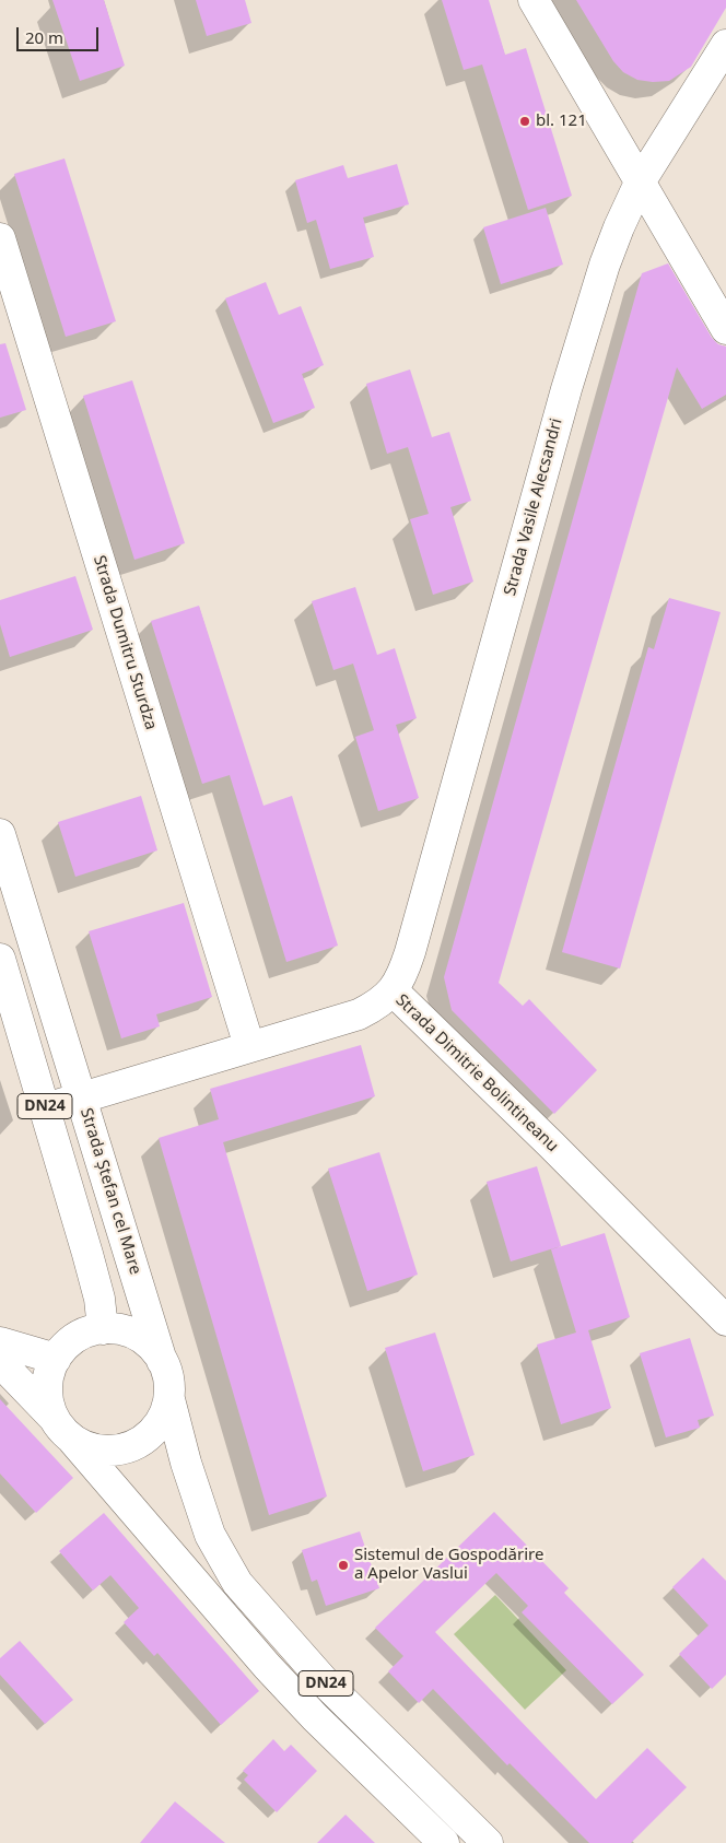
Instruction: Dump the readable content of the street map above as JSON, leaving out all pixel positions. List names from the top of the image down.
{
  "streets": {
    "street": [
      "Strada Vasile Alecsandri",
      "Strada Dumitru Sturdza",
      "Strada Dimitrie Bolintineanu",
      "DN24",
      "Strada Ștefan cel Mare"
    ]
  },
  "crossings": [
    ["Strada Vasile Alecsandri", "Strada Dimitrie Bolintineanu"],
    ["Strada Dumitru Sturdza", "Strada Dimitrie Bolintineanu"],
    ["Strada Dimitrie Bolintineanu", "DN24"],
    ["Strada Dimitrie Bolintineanu", "Strada Ștefan cel Mare"],
    ["DN24", "Strada Ștefan cel Mare"]
  ],
  "places": ["bl. 121", "Sistemul de Gospodărire a Apelor Vaslui"],
  "scale_bar": "20 m"
}
